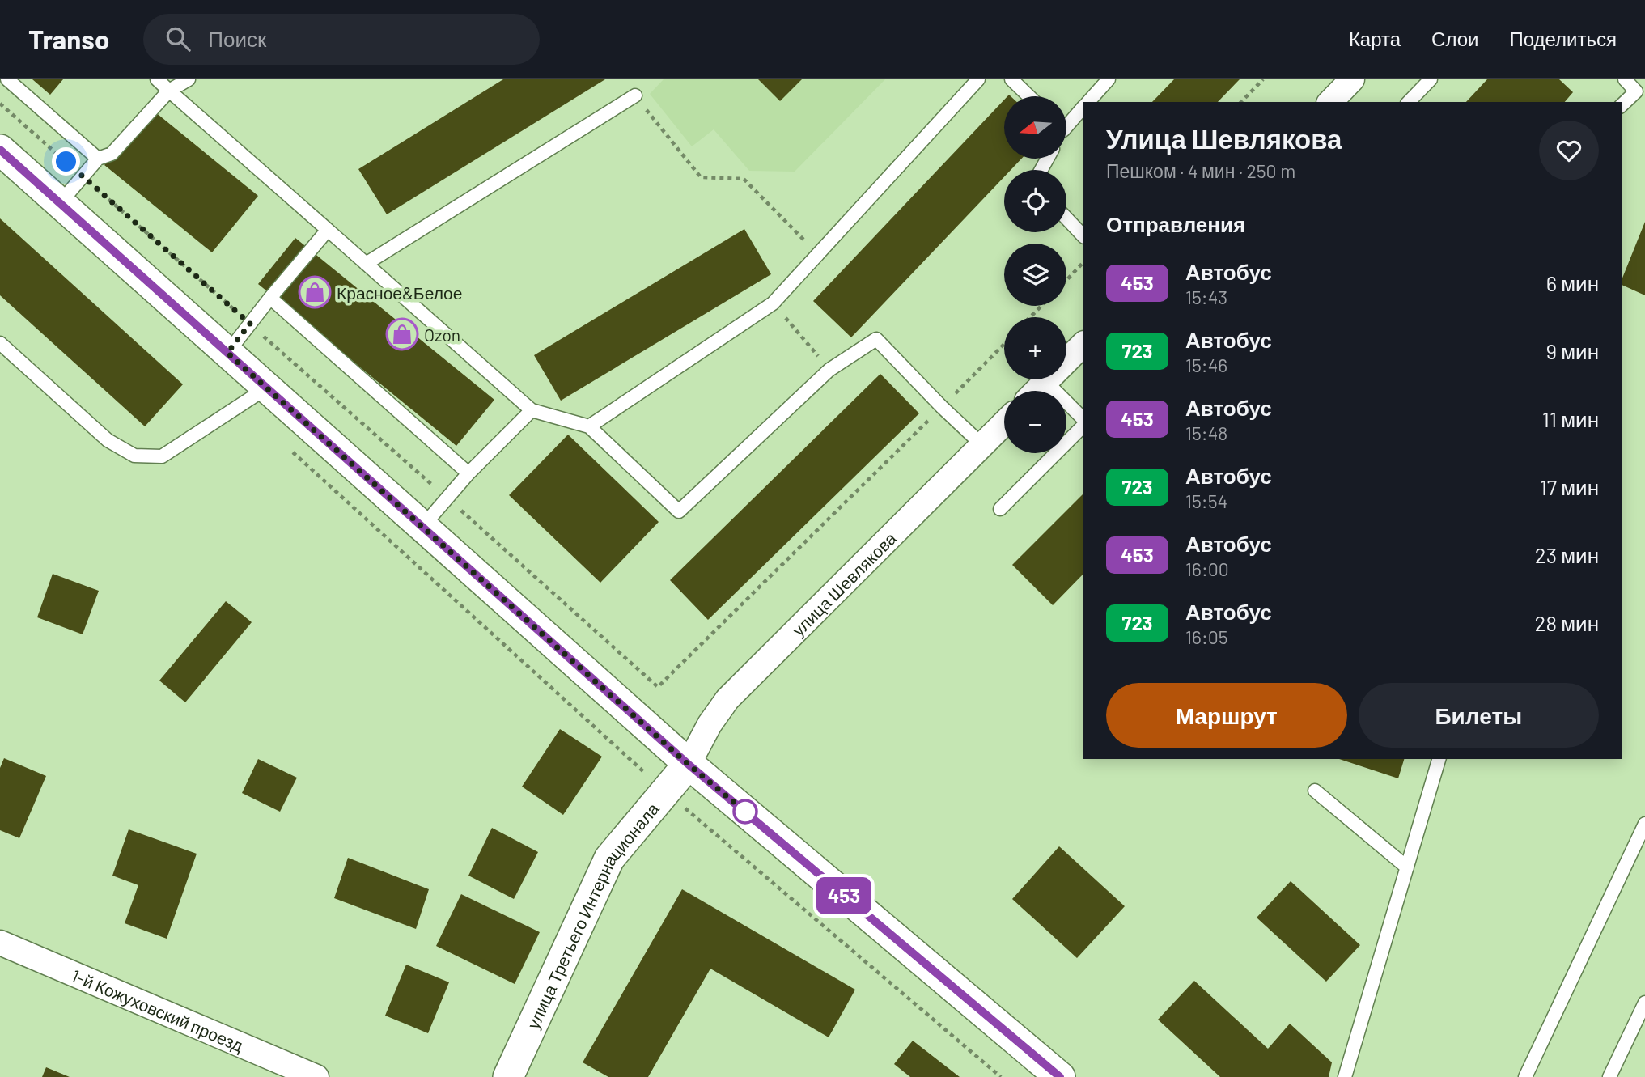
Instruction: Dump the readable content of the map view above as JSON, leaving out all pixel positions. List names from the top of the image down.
{
  "streets": {
    "street": ["улица Шевлякова", "улица Третьего Интернационала", "1-й Кожуховский проезд"]
  },
  "crossings": [
    ["улица Шевлякова", "улица Третьего Интернационала"]
  ],
  "places": {
    "shop": ["Красное&Белое", "Ozon"]
  },
  "lines": ["bus line 453"],
  "north": "left",
  "page": {
    "header": "Transo",
    "search": "Поиск",
    "nav": ["Карта", "Слои", "Поделиться"],
    "on_map": "453",
    "map_buttons": ["+", "−"],
    "heading": [
      ["Улица Шевлякова", "Пешком · 4 мин · 250 m"],
      "Отправления"
    ],
    "list": [
      {
        "mark": "453",
        "name": "Автобус",
        "note": "15:43",
        "value": "6 мин"
      },
      {
        "mark": "723",
        "name": "Автобус",
        "note": "15:46",
        "value": "9 мин"
      },
      {
        "mark": "453",
        "name": "Автобус",
        "note": "15:48",
        "value": "11 мин"
      },
      {
        "mark": "723",
        "name": "Автобус",
        "note": "15:54",
        "value": "17 мин"
      },
      {
        "mark": "453",
        "name": "Автобус",
        "note": "16:00",
        "value": "23 мин"
      },
      {
        "mark": "723",
        "name": "Автобус",
        "note": "16:05",
        "value": "28 мин"
      }
    ],
    "buttons": ["Маршрут", "Билеты"]
  }
}
